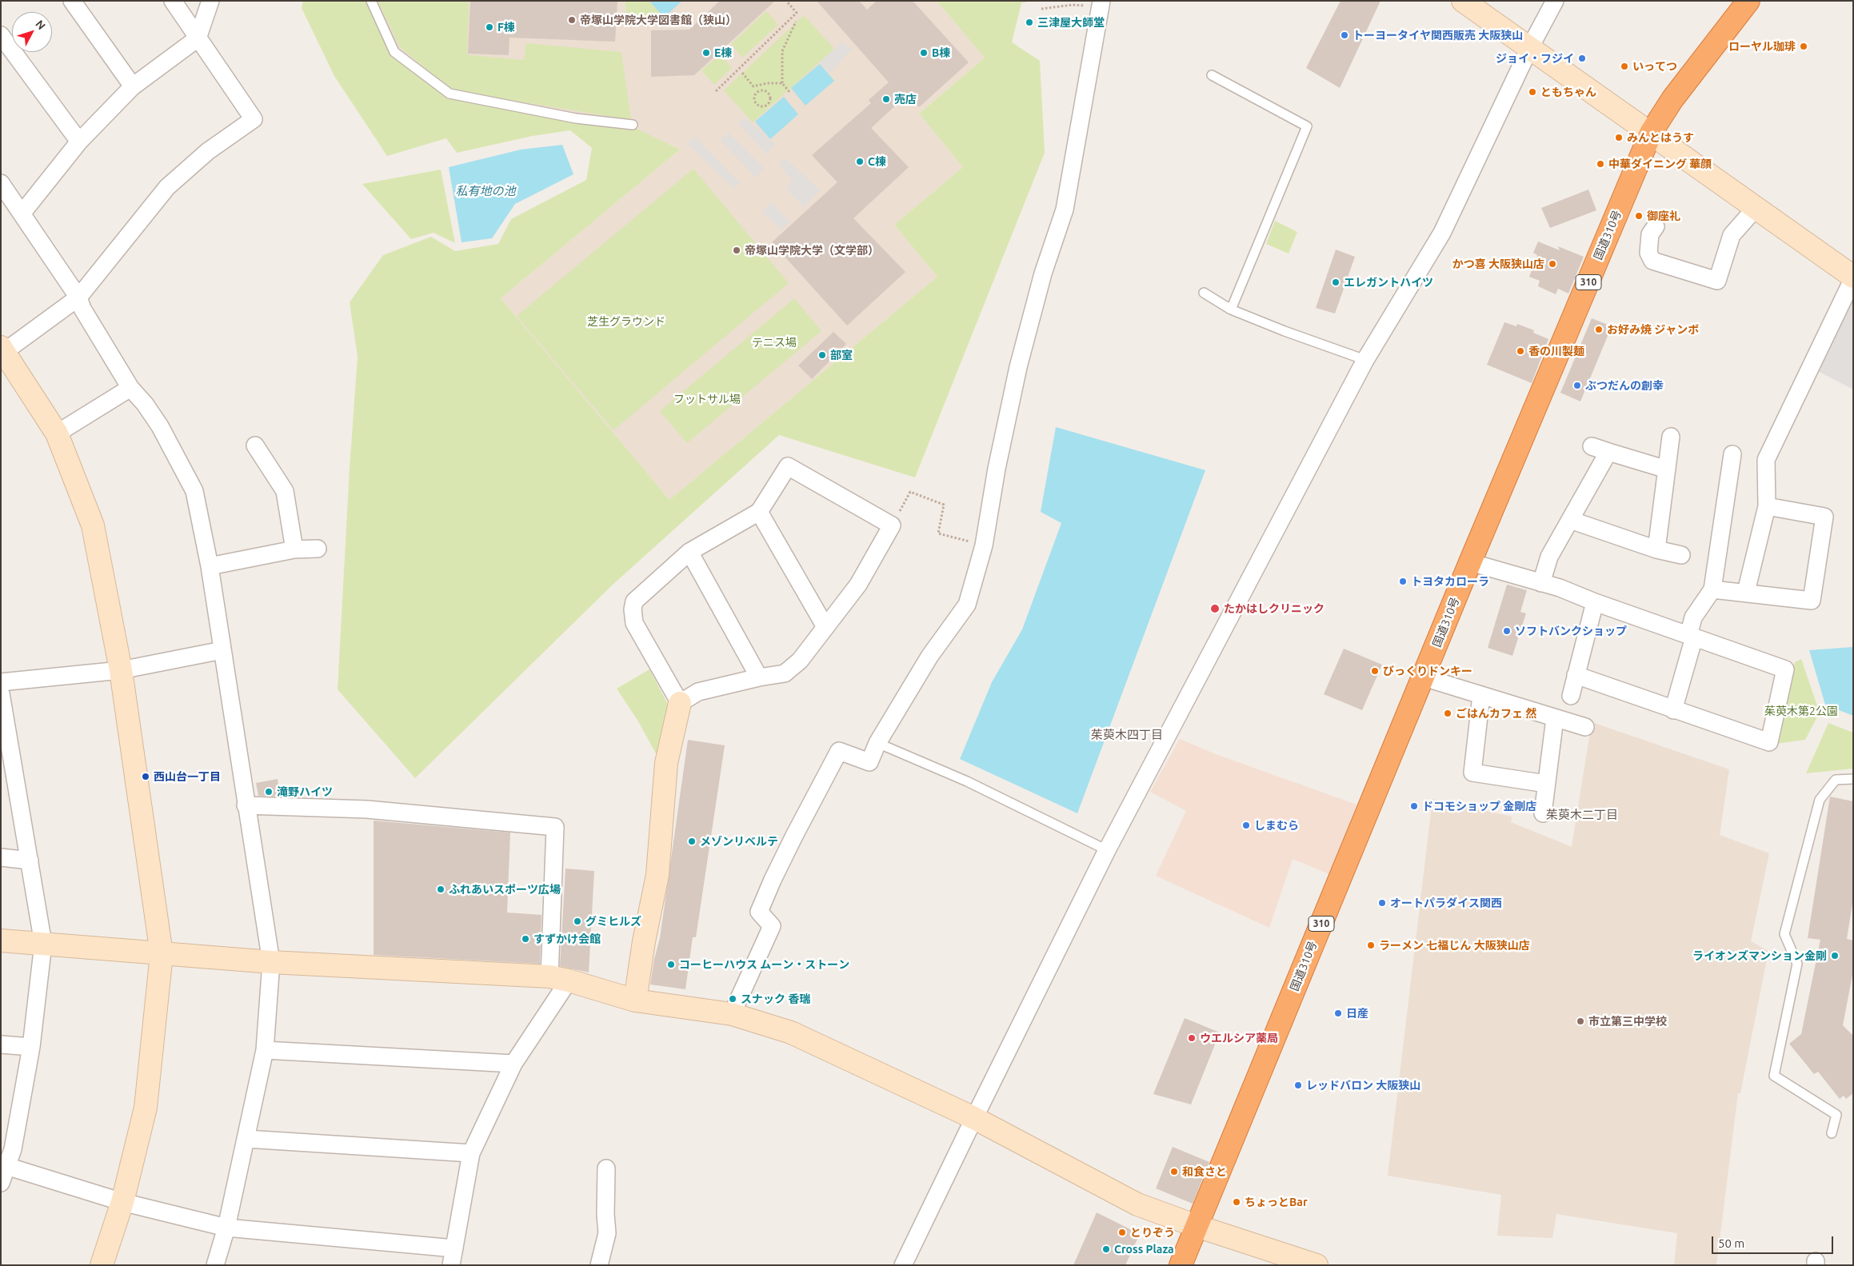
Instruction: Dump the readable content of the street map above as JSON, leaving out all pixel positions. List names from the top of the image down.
{
  "streets": {
    "highway": ["国道310号", "310"]
  },
  "districts": ["茱萸木四丁目", "茱萸木二丁目"],
  "water": ["私有地の池"],
  "parks": [
    "芝生グラウンド",
    "テニス場",
    "フットサル場",
    "茱萸木第2公園"
  ],
  "places": [
    "帝塚山学院大学図書館（狭山）",
    "三津屋大師堂",
    "F棟",
    "トーヨータイヤ関西販売 大阪狭山",
    "ローヤル珈琲",
    "E棟",
    "B棟",
    "ジョイ・フジイ",
    "いってつ",
    "ともちゃん",
    "売店",
    "みんとはうす",
    "C棟",
    "中華ダイニング 華顔",
    "御座礼",
    "帝塚山学院大学（文学部）",
    "かつ喜 大阪狭山店",
    "エレガントハイツ",
    "お好み焼 ジャンボ",
    "香の川製麺",
    "部室",
    "ぶつだんの創幸",
    "トヨタカローラ",
    "たかはしクリニック",
    "ソフトバンクショップ",
    "びっくりドンキー",
    "ごはんカフェ 然",
    "西山台一丁目",
    "滝野ハイツ",
    "ドコモショップ 金剛店",
    "しまむら",
    "メゾンリベルテ",
    "ふれあいスポーツ広場",
    "オートパラダイス関西",
    "グミヒルズ",
    "すずかけ会館",
    "ラーメン 七福じん 大阪狭山店",
    "ライオンズマンション金剛",
    "コーヒーハウス ムーン・ストーン",
    "スナック 香瑞",
    "日産",
    "市立第三中学校",
    "ウエルシア薬局",
    "レッドバロン 大阪狭山",
    "和食さと",
    "ちょっとBar",
    "とりぞう",
    "Cross Plaza"
  ],
  "scale_bar": "50 m",
  "north": "top right"
}
